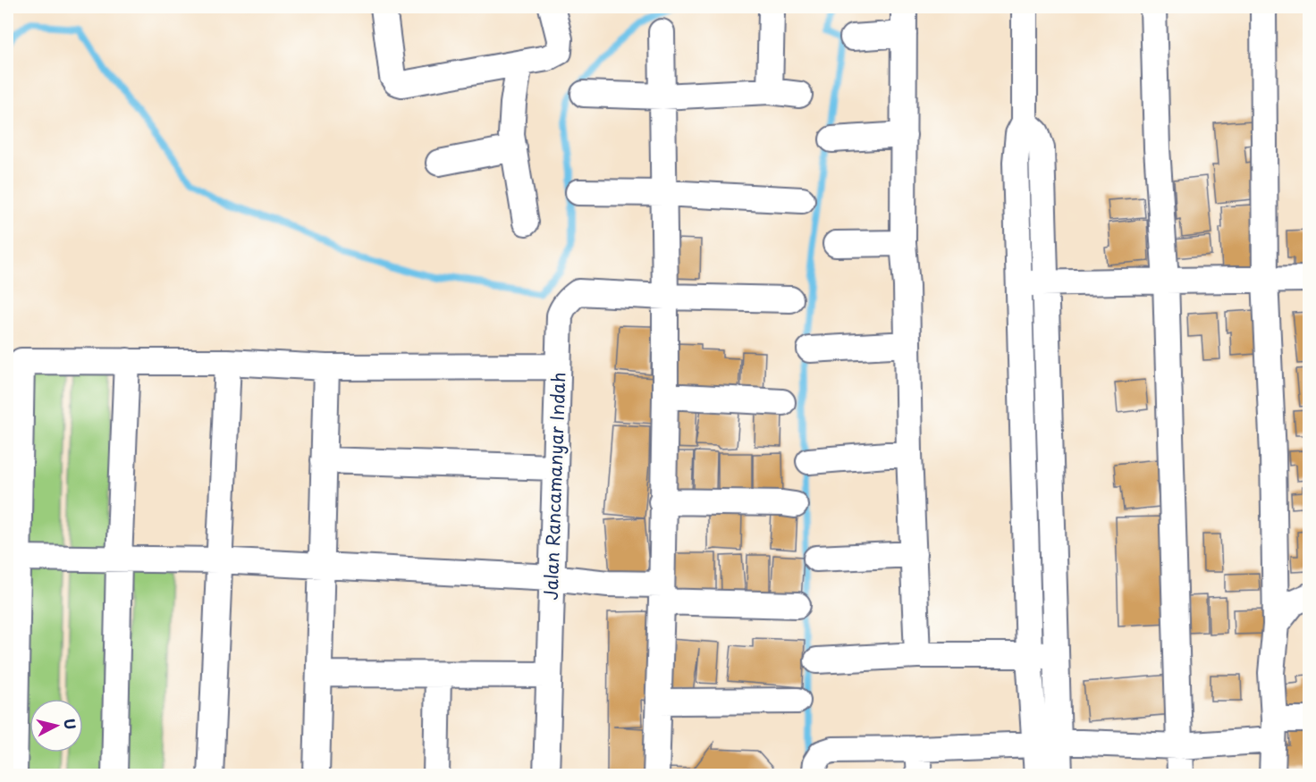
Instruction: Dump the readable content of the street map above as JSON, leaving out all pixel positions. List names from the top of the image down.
{
  "streets": {
    "street": ["Jalan Rancamanyar Indah"]
  },
  "north": "right"
}
